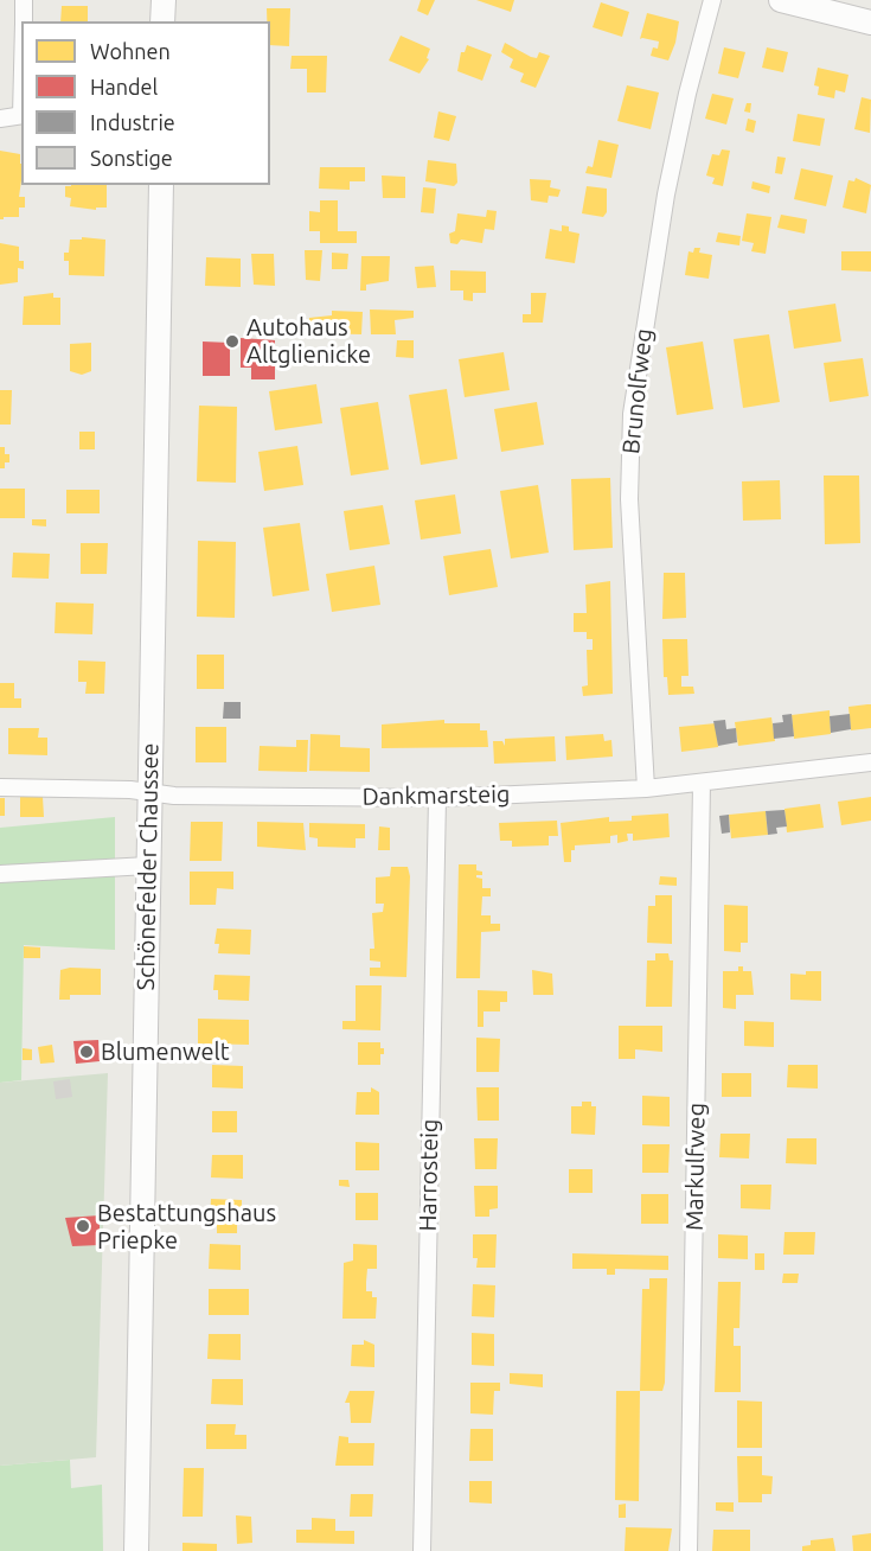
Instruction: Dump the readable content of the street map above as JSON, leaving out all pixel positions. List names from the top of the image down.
{
  "streets": {
    "main road": ["Schönefelder Chaussee"],
    "street": [
      "Brunolfweg",
      "Dankmarsteig",
      "Markulfweg",
      "Harrosteig"
    ]
  },
  "crossings": [
    ["Brunolfweg", "Dankmarsteig"],
    ["Dankmarsteig", "Schönefelder Chaussee"],
    ["Dankmarsteig", "Markulfweg"],
    ["Dankmarsteig", "Harrosteig"]
  ],
  "places": ["Autohaus Altglienicke", "Blumenwelt", "Bestattungshaus Priepke"],
  "legend": [
    "Wohnen",
    "Handel",
    "Industrie",
    "Sonstige"
  ]
}
